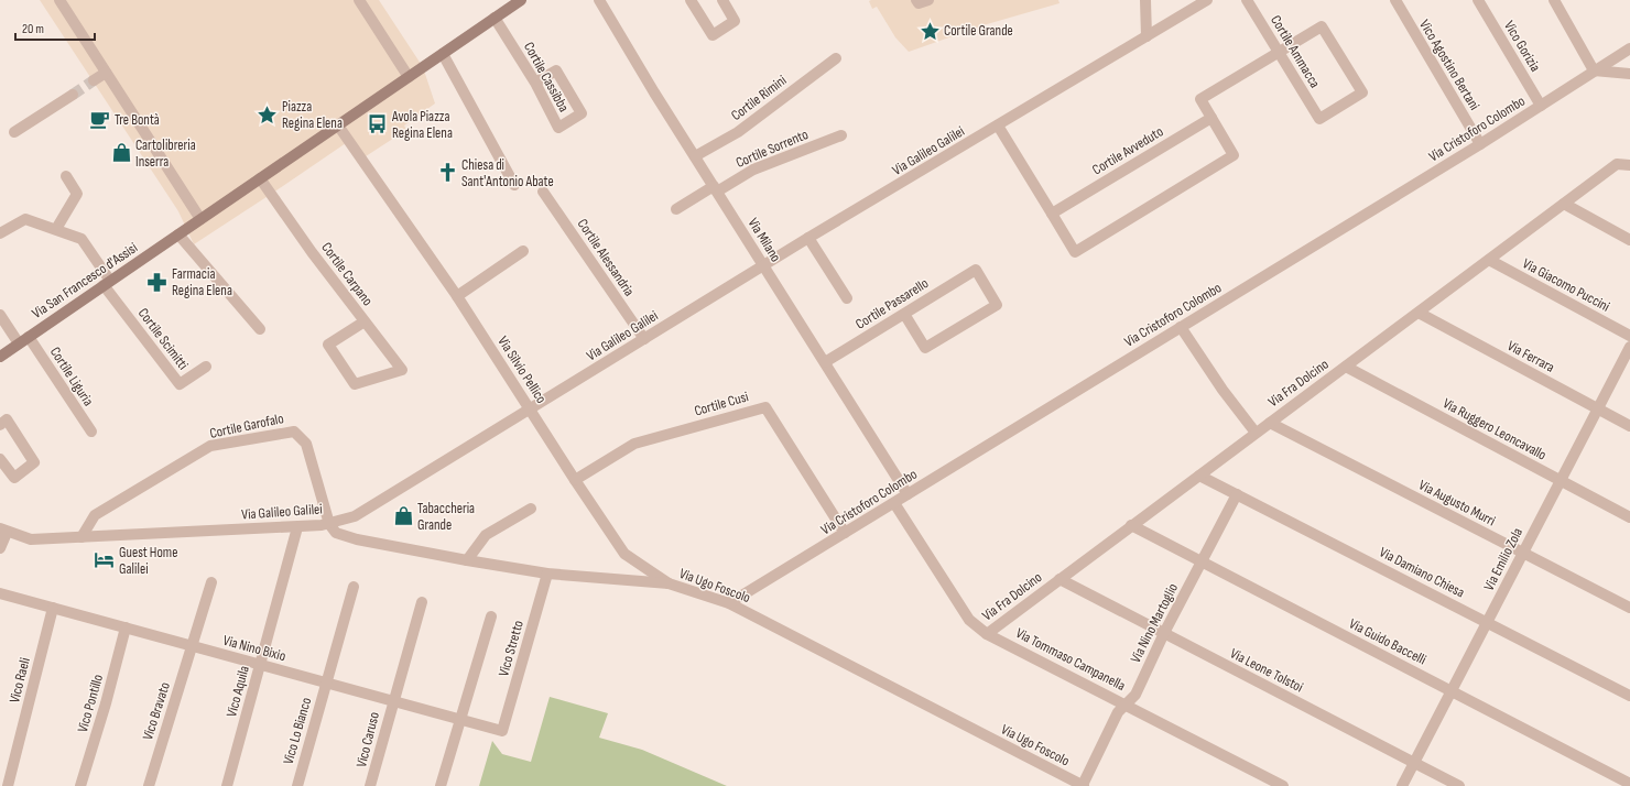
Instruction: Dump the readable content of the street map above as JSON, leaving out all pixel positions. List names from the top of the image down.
{
  "streets": {
    "main road": ["Via San Francesco d'Assisi"],
    "street": [
      "Vico Gorizia",
      "Cortile Ammacca",
      "Vico Agostino Bertani",
      "Cortile Cassibba",
      "Cortile Rimini",
      "Via Cristoforo Colombo",
      "Cortile Sorrento",
      "Via Galileo Galilei",
      "Cortile Avveduto",
      "Via Milano",
      "Cortile Alessandria",
      "Cortile Carpano",
      "Via Giacomo Puccini",
      "Cortile Passarello",
      "Cortile Scimitti",
      "Via Ferrara",
      "Via Silvio Pellico",
      "Cortile Liguria",
      "Via Fra Dolcino",
      "Cortile Cusi",
      "Cortile Garofalo",
      "Via Ruggero Leoncavallo",
      "Via Augusto Murri",
      "Via Emilio Zola",
      "Via Damiano Chiesa",
      "Via Ugo Foscolo",
      "Via Nino Martoglio",
      "Via Guido Baccelli",
      "Via Nino Bixio",
      "Vico Stretto",
      "Via Tommaso Campanella",
      "Via Leone Tolstoi",
      "Vico Raeli",
      "Vico Aquila",
      "Vico Pontillo",
      "Vico Bravato",
      "Vico Lo Bianco",
      "Vico Caruso"
    ]
  },
  "crossings": [
    ["Vico Gorizia", "Via Cristoforo Colombo"],
    ["Vico Agostino Bertani", "Via Cristoforo Colombo"],
    ["Cortile Rimini", "Via Milano"],
    ["Via Cristoforo Colombo", "Via Milano"],
    ["Via Cristoforo Colombo", "Cortile Cusi"],
    ["Via Cristoforo Colombo", "Via Ugo Foscolo"],
    ["Via Cristoforo Colombo", "Via Tommaso Campanella"],
    ["Cortile Sorrento", "Via Milano"],
    ["Via Galileo Galilei", "Via Milano"],
    ["Via Galileo Galilei", "Cortile Alessandria"],
    ["Via Galileo Galilei", "Via Silvio Pellico"],
    ["Via Galileo Galilei", "Cortile Garofalo"],
    ["Via Galileo Galilei", "Via Ugo Foscolo"],
    ["Via Galileo Galilei", "Vico Aquila"],
    ["Via Milano", "Cortile Passarello"],
    ["Cortile Carpano", "Via San Francesco d'Assisi"],
    ["Via San Francesco d'Assisi", "Cortile Scimitti"],
    ["Via San Francesco d'Assisi", "Via Silvio Pellico"],
    ["Via San Francesco d'Assisi", "Cortile Liguria"],
    ["Via Giacomo Puccini", "Via Fra Dolcino"],
    ["Via Ferrara", "Via Fra Dolcino"],
    ["Via Ferrara", "Via Emilio Zola"],
    ["Via Silvio Pellico", "Cortile Cusi"],
    ["Via Silvio Pellico", "Via Ugo Foscolo"],
    ["Via Fra Dolcino", "Via Ruggero Leoncavallo"],
    ["Via Fra Dolcino", "Via Augusto Murri"],
    ["Via Fra Dolcino", "Via Damiano Chiesa"],
    ["Via Fra Dolcino", "Via Guido Baccelli"],
    ["Via Fra Dolcino", "Via Tommaso Campanella"],
    ["Via Fra Dolcino", "Via Leone Tolstoi"],
    ["Cortile Garofalo", "Via Ugo Foscolo"],
    ["Via Ruggero Leoncavallo", "Via Emilio Zola"],
    ["Via Augusto Murri", "Via Emilio Zola"],
    ["Via Emilio Zola", "Via Damiano Chiesa"],
    ["Via Emilio Zola", "Via Guido Baccelli"],
    ["Via Emilio Zola", "Via Leone Tolstoi"],
    ["Via Damiano Chiesa", "Via Nino Martoglio"],
    ["Via Ugo Foscolo", "Via Nino Martoglio"],
    ["Via Ugo Foscolo", "Vico Stretto"],
    ["Via Nino Martoglio", "Via Guido Baccelli"],
    ["Via Nino Martoglio", "Via Tommaso Campanella"],
    ["Via Nino Martoglio", "Via Leone Tolstoi"],
    ["Via Nino Bixio", "Vico Stretto"],
    ["Via Nino Bixio", "Vico Raeli"],
    ["Via Nino Bixio", "Vico Aquila"],
    ["Via Nino Bixio", "Vico Pontillo"],
    ["Via Nino Bixio", "Vico Bravato"],
    ["Via Nino Bixio", "Vico Lo Bianco"],
    ["Via Nino Bixio", "Vico Caruso"]
  ],
  "places": {
    "place": ["Cortile Grande", "Piazza Regina Elena"],
    "cafe": ["Tre Bontà"],
    "bus stop": ["Avola Piazza Regina Elena"],
    "shop": ["Cartolibreria Inserra", "Tabaccheria Grande"],
    "church": ["Chiesa di Sant'Antonio Abate"],
    "pharmacy": ["Farmacia Regina Elena"],
    "hotel": ["Guest Home Galilei"]
  },
  "scale_bar": "20 m"
}
